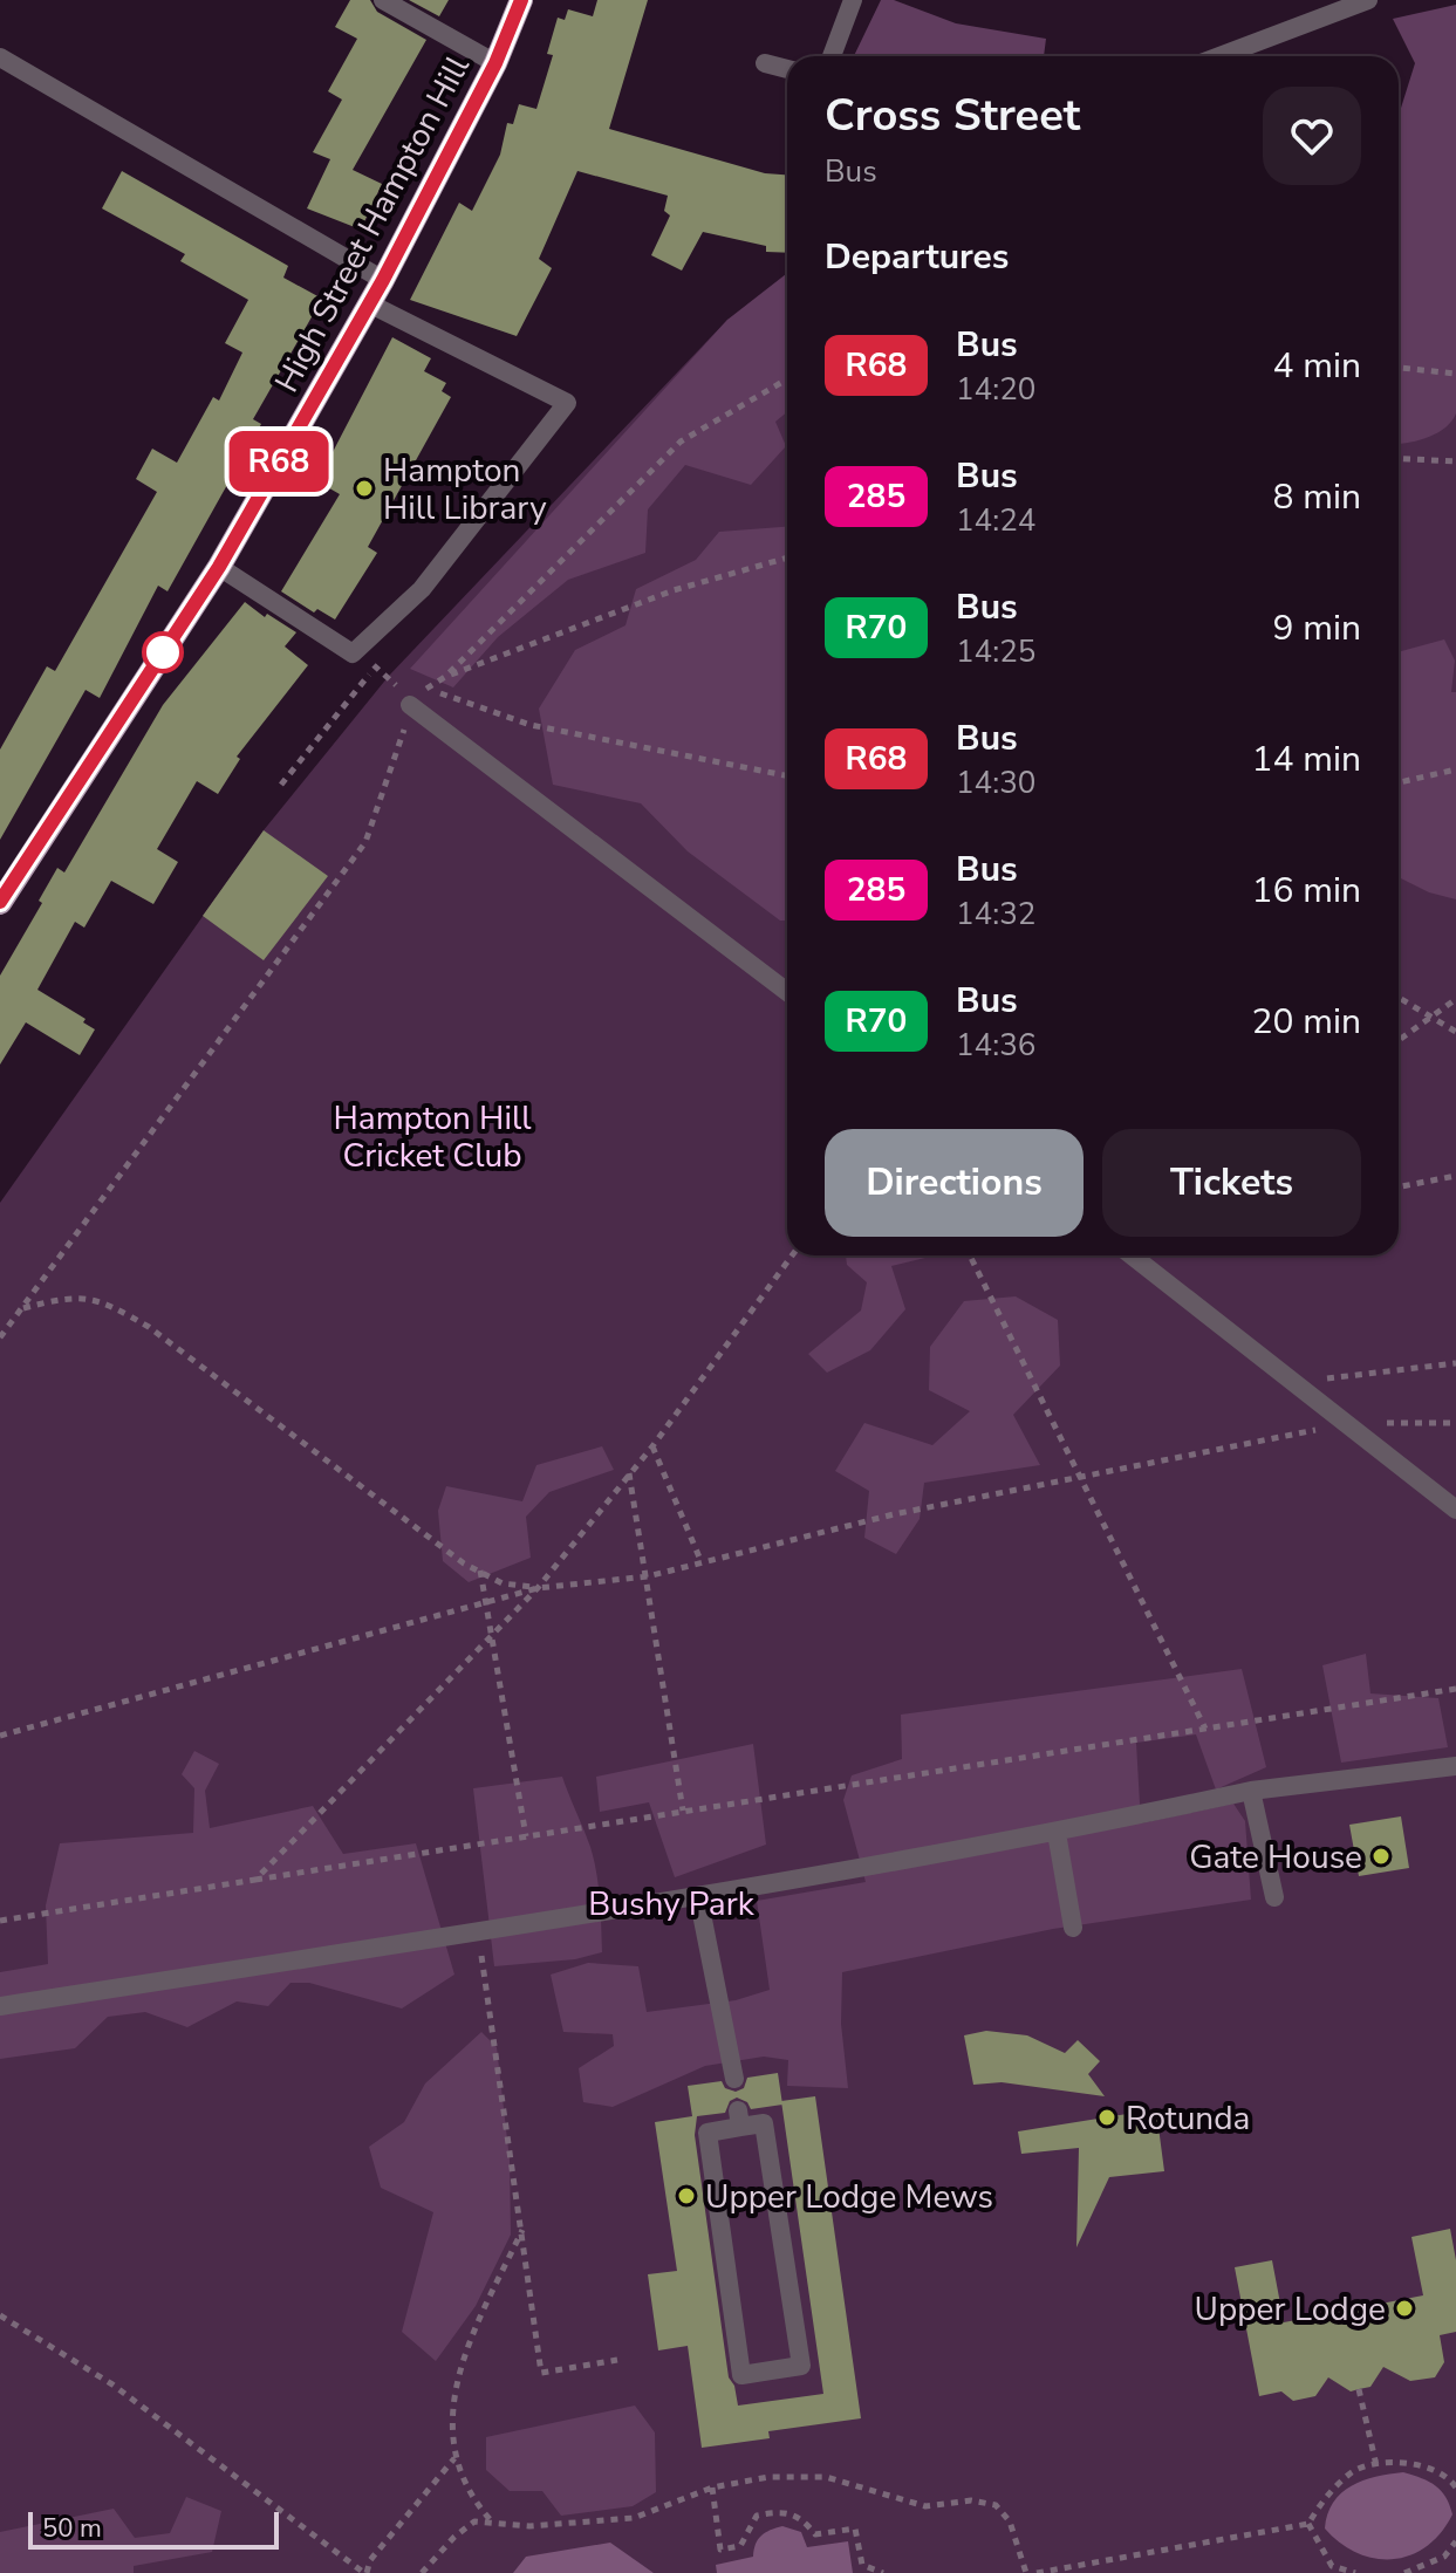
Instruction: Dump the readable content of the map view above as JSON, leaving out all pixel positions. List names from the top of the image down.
{
  "streets": {
    "main road": ["High Street Hampton Hill"]
  },
  "parks": ["Hampton Hill Cricket Club", "Bushy Park"],
  "places": [
    "Hampton Hill Library",
    "Gate House",
    "Rotunda",
    "Upper Lodge Mews",
    "Upper Lodge"
  ],
  "lines": ["bus line R68"],
  "scale_bar": "50 m",
  "page": {
    "on_map": "R68",
    "heading": [
      ["Cross Street", "Bus"],
      "Departures"
    ],
    "list": [
      {
        "mark": "R68",
        "name": "Bus",
        "note": "14:20",
        "value": "4 min"
      },
      {
        "mark": "285",
        "name": "Bus",
        "note": "14:24",
        "value": "8 min"
      },
      {
        "mark": "R70",
        "name": "Bus",
        "note": "14:25",
        "value": "9 min"
      },
      {
        "mark": "R68",
        "name": "Bus",
        "note": "14:30",
        "value": "14 min"
      },
      {
        "mark": "285",
        "name": "Bus",
        "note": "14:32",
        "value": "16 min"
      },
      {
        "mark": "R70",
        "name": "Bus",
        "note": "14:36",
        "value": "20 min"
      }
    ],
    "buttons": ["Directions", "Tickets"],
    "scale": "50 m"
  }
}
